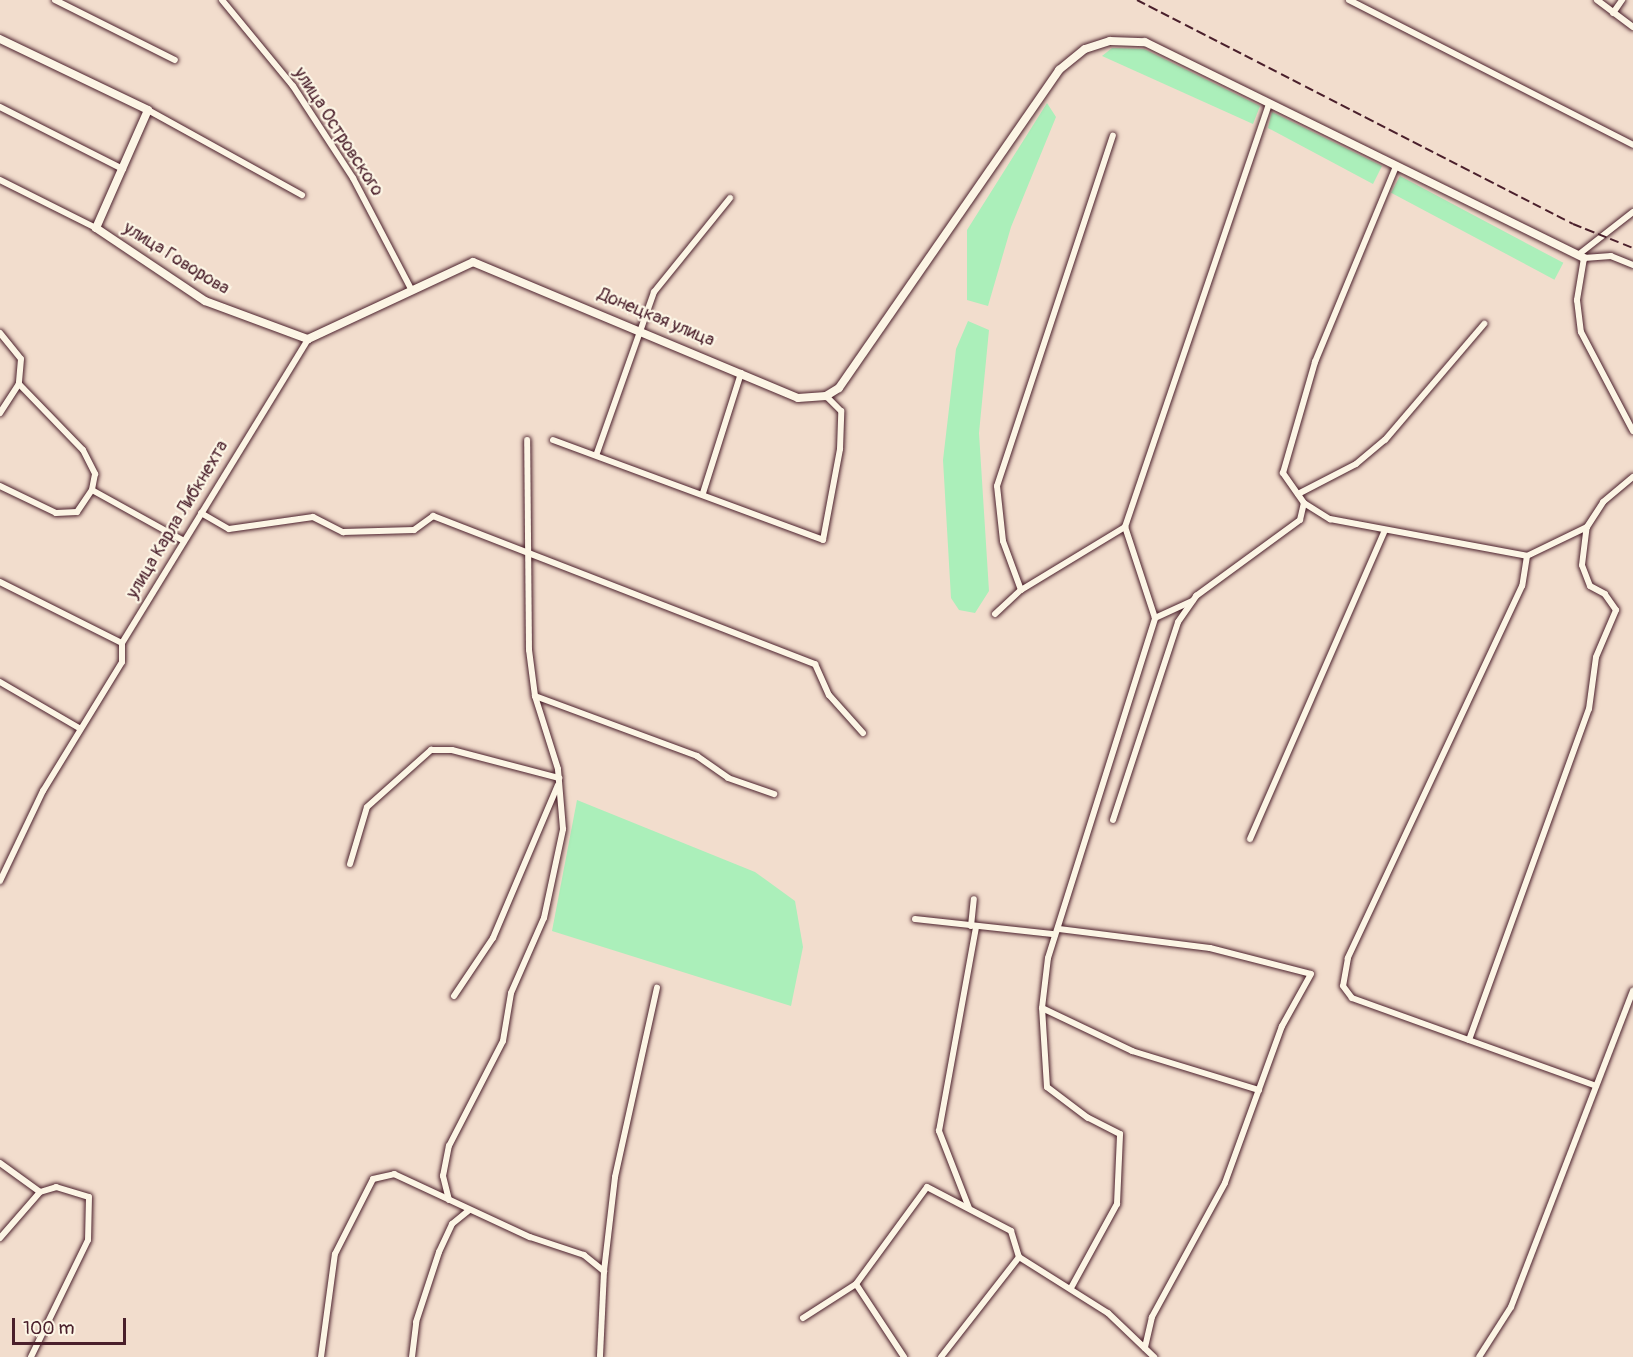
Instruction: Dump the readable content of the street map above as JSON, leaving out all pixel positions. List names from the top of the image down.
{
  "streets": {
    "street": [
      "улица Островского",
      "улица Говорова",
      "Донецкая улица",
      "улица Карла Либкнехта"
    ]
  },
  "crossings": [
    ["улица Островского", "Донецкая улица"],
    ["улица Говорова", "улица Карла Либкнехта"]
  ],
  "scale_bar": "100 m"
}
